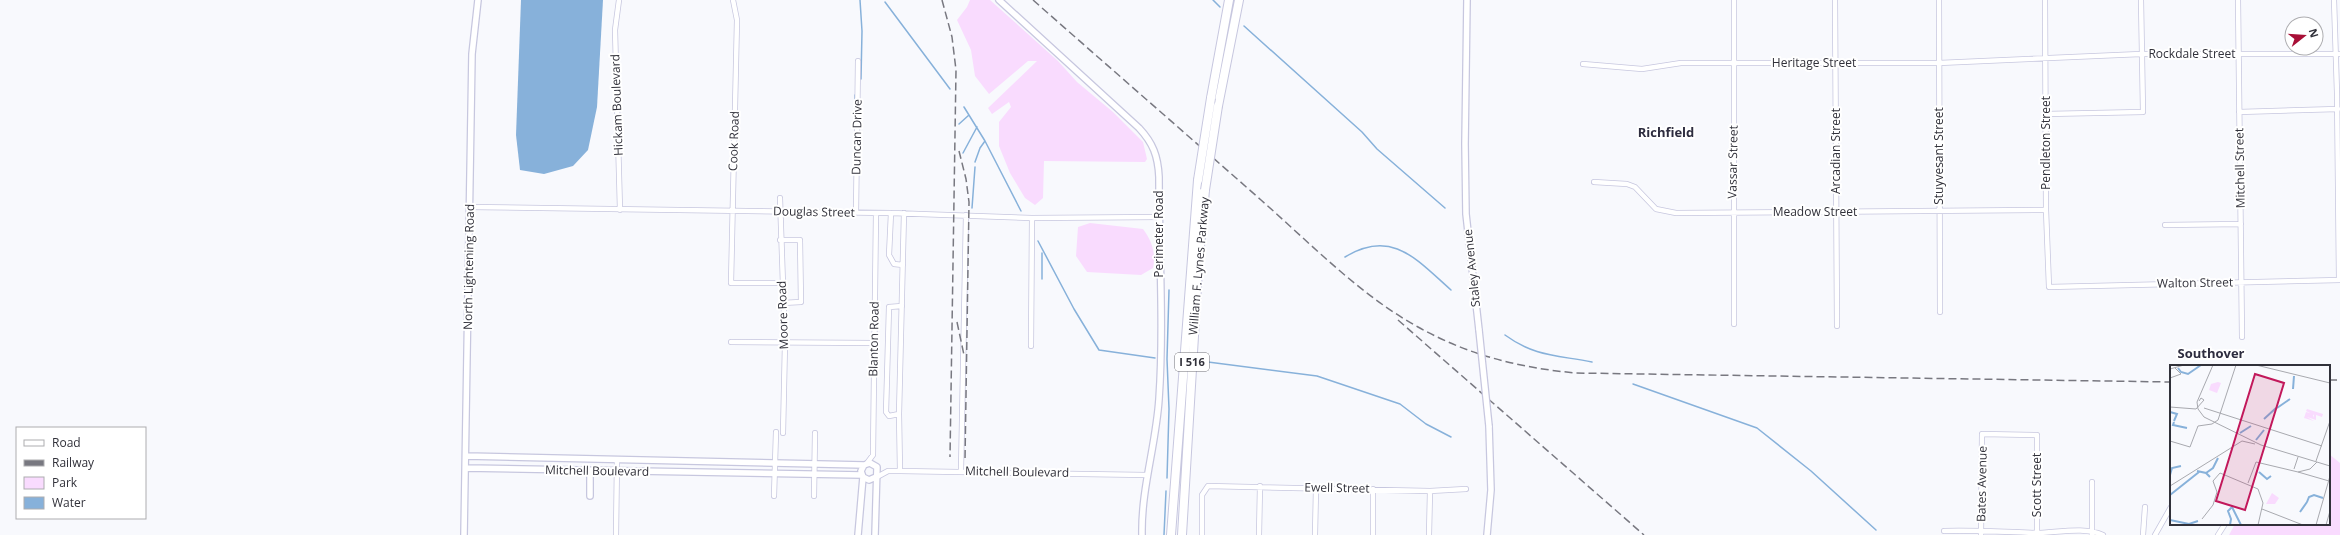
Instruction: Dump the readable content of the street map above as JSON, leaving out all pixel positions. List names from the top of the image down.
{
  "streets": {
    "highway": ["William F. Lynes Parkway", "I 516"],
    "street": [
      "Rockdale Street",
      "Heritage Street",
      "Hickam Boulevard",
      "Duncan Drive",
      "Cook Road",
      "Pendleton Street",
      "Arcadian Street",
      "Stuyvesant Street",
      "Vassar Street",
      "Mitchell Street",
      "Douglas Street",
      "Meadow Street",
      "Perimeter Road",
      "North Lightening Road",
      "Staley Avenue",
      "Walton Street",
      "Moore Road",
      "Blanton Road",
      "Mitchell Boulevard",
      "Bates Avenue",
      "Scott Street",
      "Ewell Street"
    ]
  },
  "crossings": [
    ["Rockdale Street", "Heritage Street"],
    ["Rockdale Street", "Pendleton Street"],
    ["Rockdale Street", "Mitchell Street"],
    ["Heritage Street", "Pendleton Street"],
    ["Heritage Street", "Arcadian Street"],
    ["Heritage Street", "Stuyvesant Street"],
    ["Heritage Street", "Vassar Street"],
    ["Hickam Boulevard", "Douglas Street"],
    ["Duncan Drive", "Douglas Street"],
    ["Cook Road", "Douglas Street"],
    ["Cook Road", "Moore Road"],
    ["Pendleton Street", "Meadow Street"],
    ["Pendleton Street", "Walton Street"],
    ["Arcadian Street", "Meadow Street"],
    ["Stuyvesant Street", "Meadow Street"],
    ["Vassar Street", "Meadow Street"],
    ["Mitchell Street", "Walton Street"],
    ["Douglas Street", "Perimeter Road"],
    ["Douglas Street", "North Lightening Road"],
    ["Douglas Street", "Moore Road"],
    ["Douglas Street", "Blanton Road"],
    ["Perimeter Road", "Mitchell Boulevard"],
    ["North Lightening Road", "Mitchell Boulevard"],
    ["Blanton Road", "Mitchell Boulevard"],
    ["Bates Avenue", "Scott Street"]
  ],
  "districts": ["Richfield", "Southover"],
  "legend": [
    "Road",
    "Railway",
    "Park",
    "Water"
  ],
  "north": "right"
}
